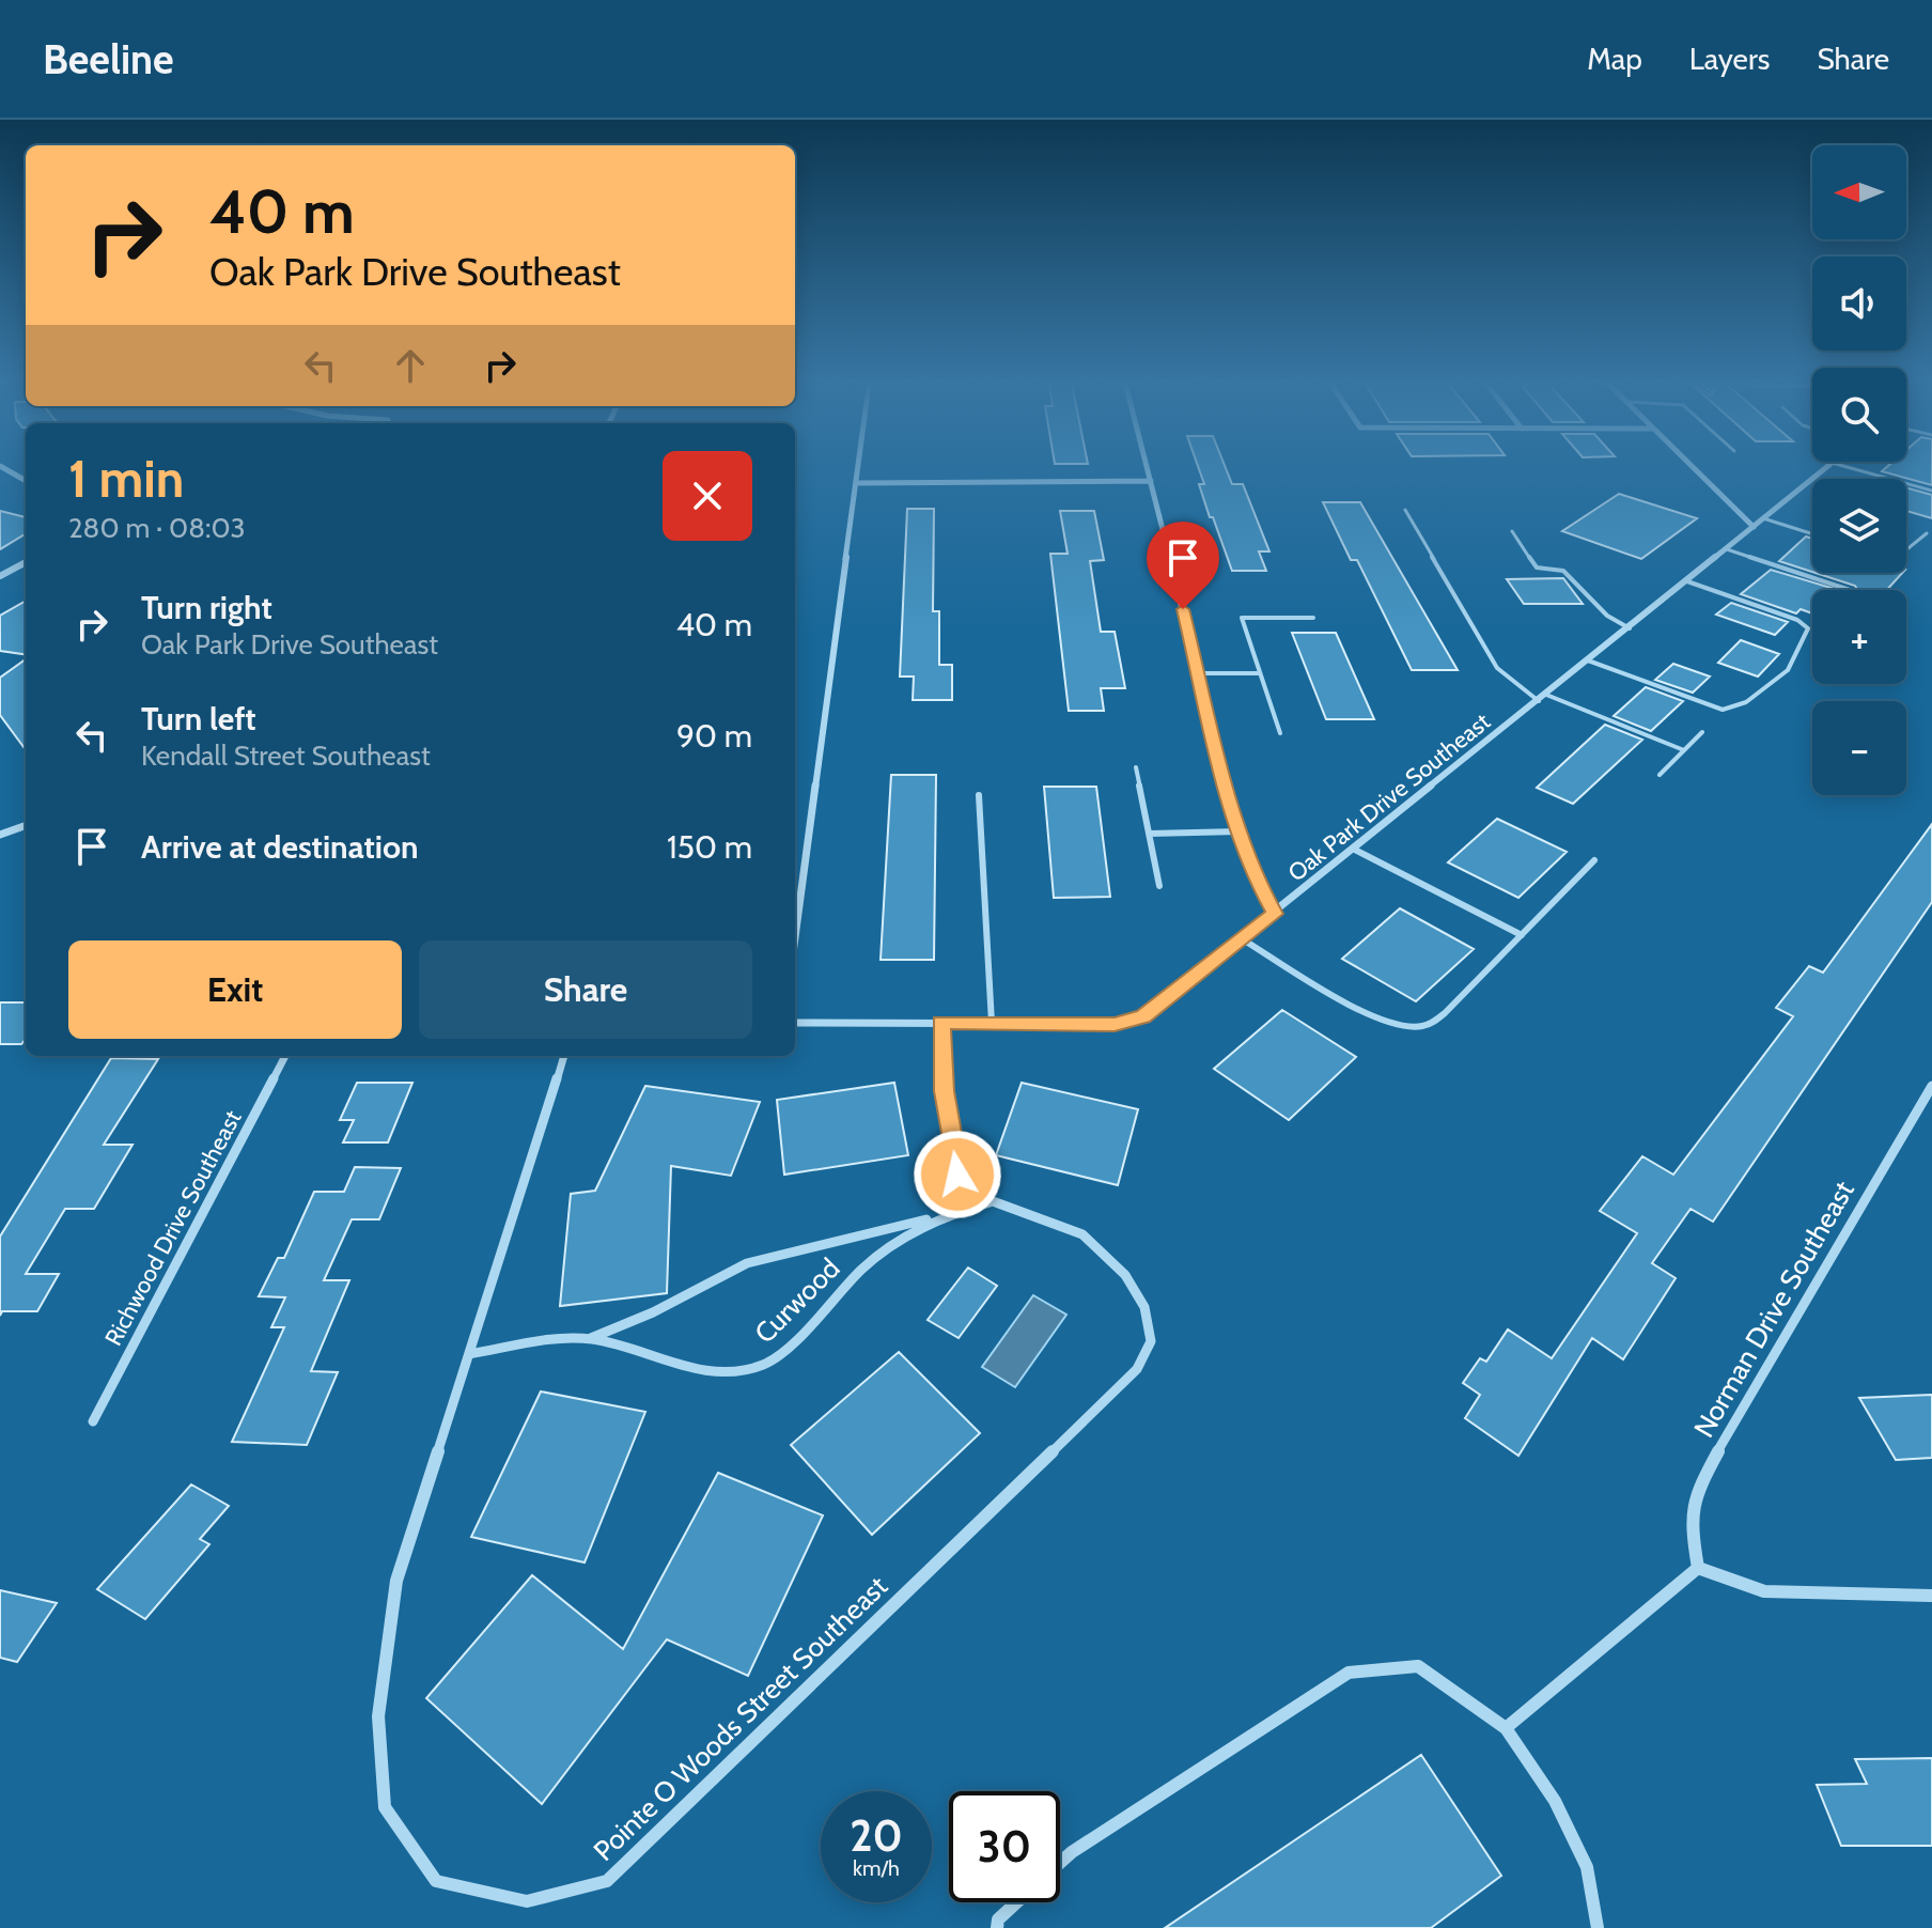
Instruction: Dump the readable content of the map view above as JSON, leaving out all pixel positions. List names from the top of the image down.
{
  "streets": {
    "street": [
      "Oak Park Drive Southeast",
      "Richwood Drive Southeast",
      "Curwood",
      "Norman Drive Southeast",
      "Pointe O Woods Street Southeast"
    ]
  },
  "crossings": [
    ["Oak Park Drive Southeast", "Pointe O Woods Street Southeast"],
    ["Curwood", "Pointe O Woods Street Southeast"]
  ],
  "north": "left",
  "page": {
    "header": "Beeline",
    "nav": ["Map", "Layers", "Share"],
    "map_buttons": ["+", "−"],
    "turn": ["40 m", "Oak Park Drive Southeast"],
    "heading": ["1 min", "280 m · 08:03"],
    "list": [
      {
        "name": "Turn right",
        "note": "Oak Park Drive Southeast",
        "value": "40 m"
      },
      {
        "name": "Turn left",
        "note": "Kendall Street Southeast",
        "value": "90 m"
      },
      {
        "name": "Arrive at destination",
        "value": "150 m"
      }
    ],
    "buttons": ["Exit", "Share"],
    "speed": "20 km/h",
    "limit": "30"
  }
}
